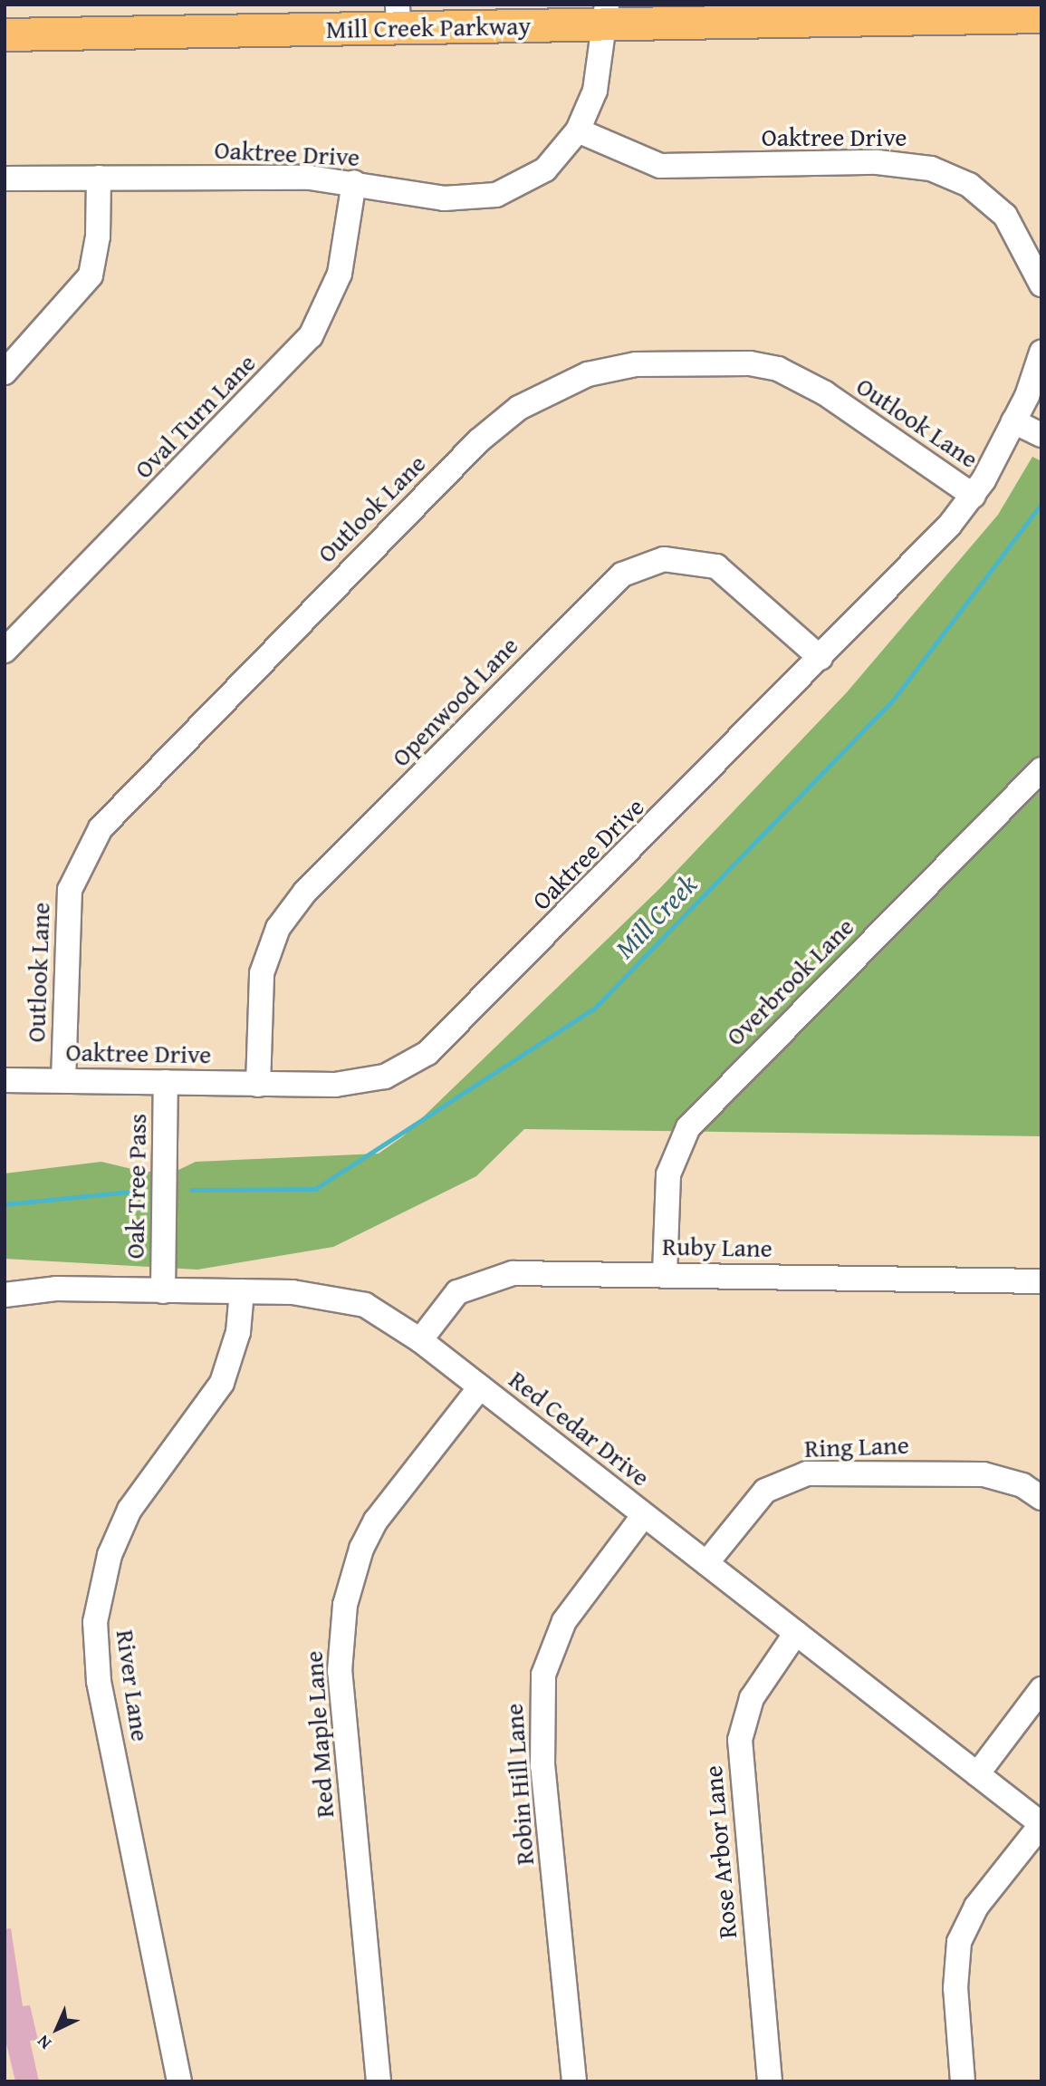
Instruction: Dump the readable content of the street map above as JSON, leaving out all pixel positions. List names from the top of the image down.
{
  "streets": {
    "main road": ["Mill Creek Parkway"],
    "street": [
      "Oaktree Drive",
      "Oval Turn Lane",
      "Outlook Lane",
      "Openwood Lane",
      "Overbrook Lane",
      "Oak Tree Pass",
      "Ruby Lane",
      "Red Cedar Drive",
      "Ring Lane",
      "River Lane",
      "Red Maple Lane",
      "Robin Hill Lane",
      "Rose Arbor Lane"
    ]
  },
  "crossings": [
    ["Mill Creek Parkway", "Oaktree Drive"],
    ["Oaktree Drive", "Oval Turn Lane"],
    ["Oaktree Drive", "Outlook Lane"],
    ["Oaktree Drive", "Openwood Lane"],
    ["Oaktree Drive", "Oak Tree Pass"],
    ["Overbrook Lane", "Ruby Lane"],
    ["Oak Tree Pass", "Red Cedar Drive"],
    ["Ruby Lane", "Red Cedar Drive"],
    ["Red Cedar Drive", "Ring Lane"],
    ["Red Cedar Drive", "River Lane"],
    ["Red Cedar Drive", "Red Maple Lane"],
    ["Red Cedar Drive", "Robin Hill Lane"],
    ["Red Cedar Drive", "Rose Arbor Lane"]
  ],
  "water": ["Mill Creek"],
  "north": "bottom left"
}
